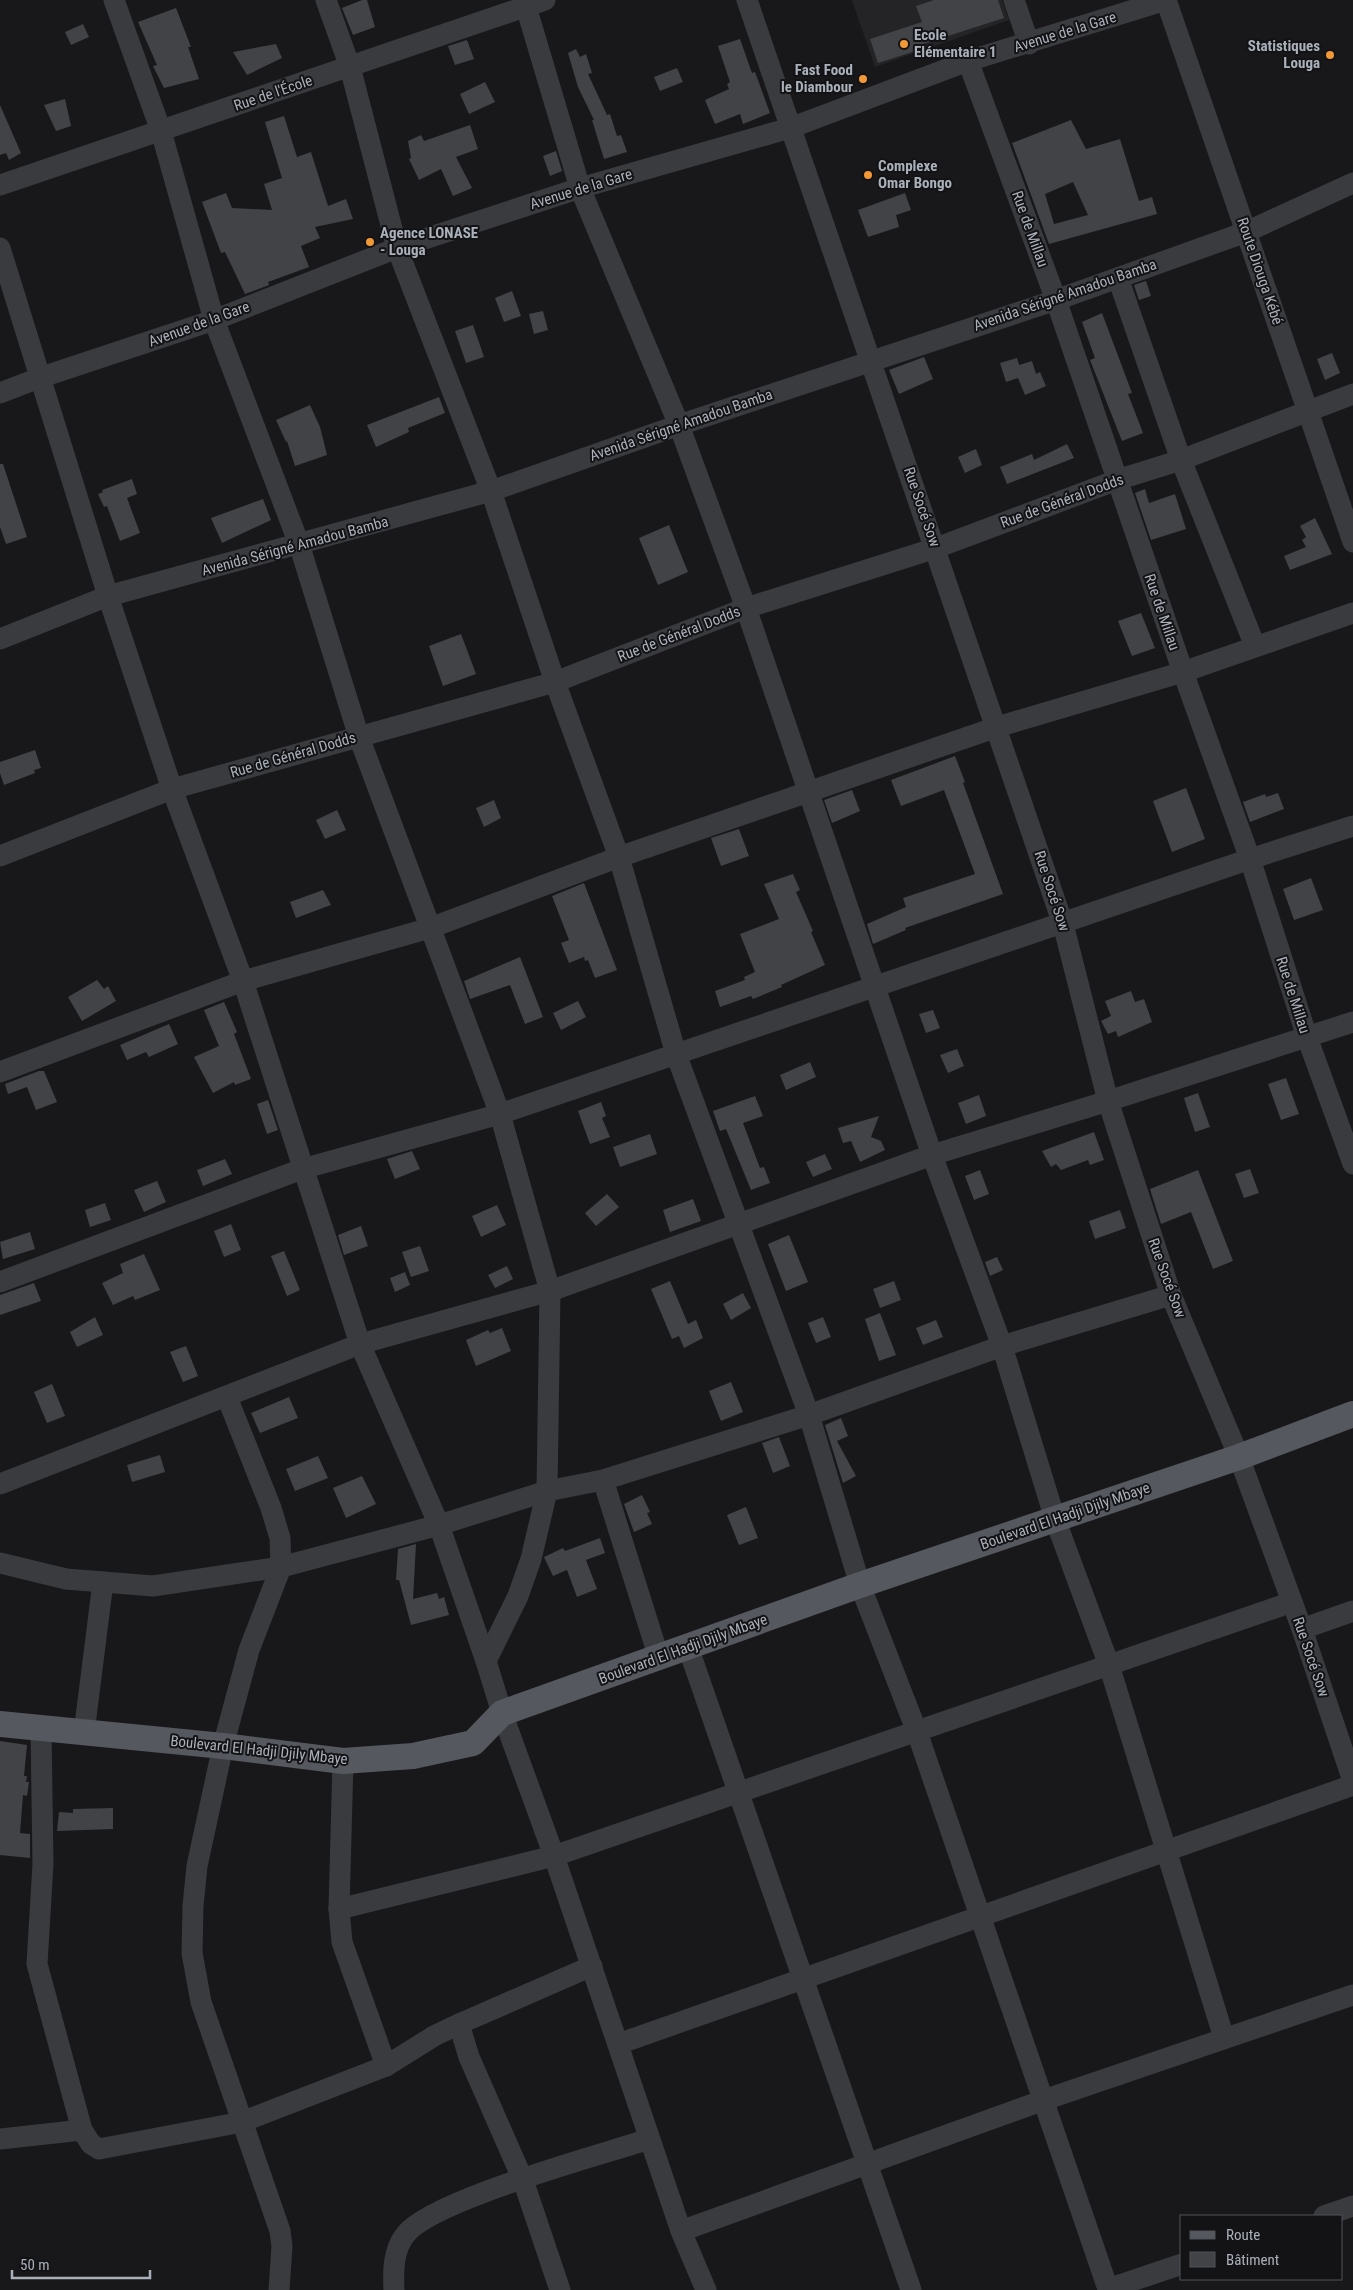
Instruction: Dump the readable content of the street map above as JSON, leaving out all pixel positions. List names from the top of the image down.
{
  "streets": {
    "main road": ["Boulevard El Hadji Djily Mbaye"],
    "street": [
      "Avenue de la Gare",
      "Rue de l'École",
      "Rue de Millau",
      "Route Diouga Kébé",
      "Avenida Sérigné Amadou Bamba",
      "Rue de Général Dodds",
      "Rue Socé Sow"
    ]
  },
  "crossings": [
    ["Avenue de la Gare", "Rue de Millau"],
    ["Avenue de la Gare", "Route Diouga Kébé"],
    ["Avenue de la Gare", "Rue Socé Sow"],
    ["Rue de Millau", "Avenida Sérigné Amadou Bamba"],
    ["Rue de Millau", "Rue de Général Dodds"],
    ["Route Diouga Kébé", "Avenida Sérigné Amadou Bamba"],
    ["Route Diouga Kébé", "Rue de Général Dodds"],
    ["Avenida Sérigné Amadou Bamba", "Rue Socé Sow"],
    ["Rue de Général Dodds", "Rue Socé Sow"],
    ["Rue Socé Sow", "Boulevard El Hadji Djily Mbaye"]
  ],
  "places": [
    "Ecole Elémentaire 1",
    "Statistiques Louga",
    "Fast Food le Diambour",
    "Complexe Omar Bongo",
    "Agence LONASE - Louga"
  ],
  "legend": ["Route", "Bâtiment"],
  "scale_bar": "50 m"
}
